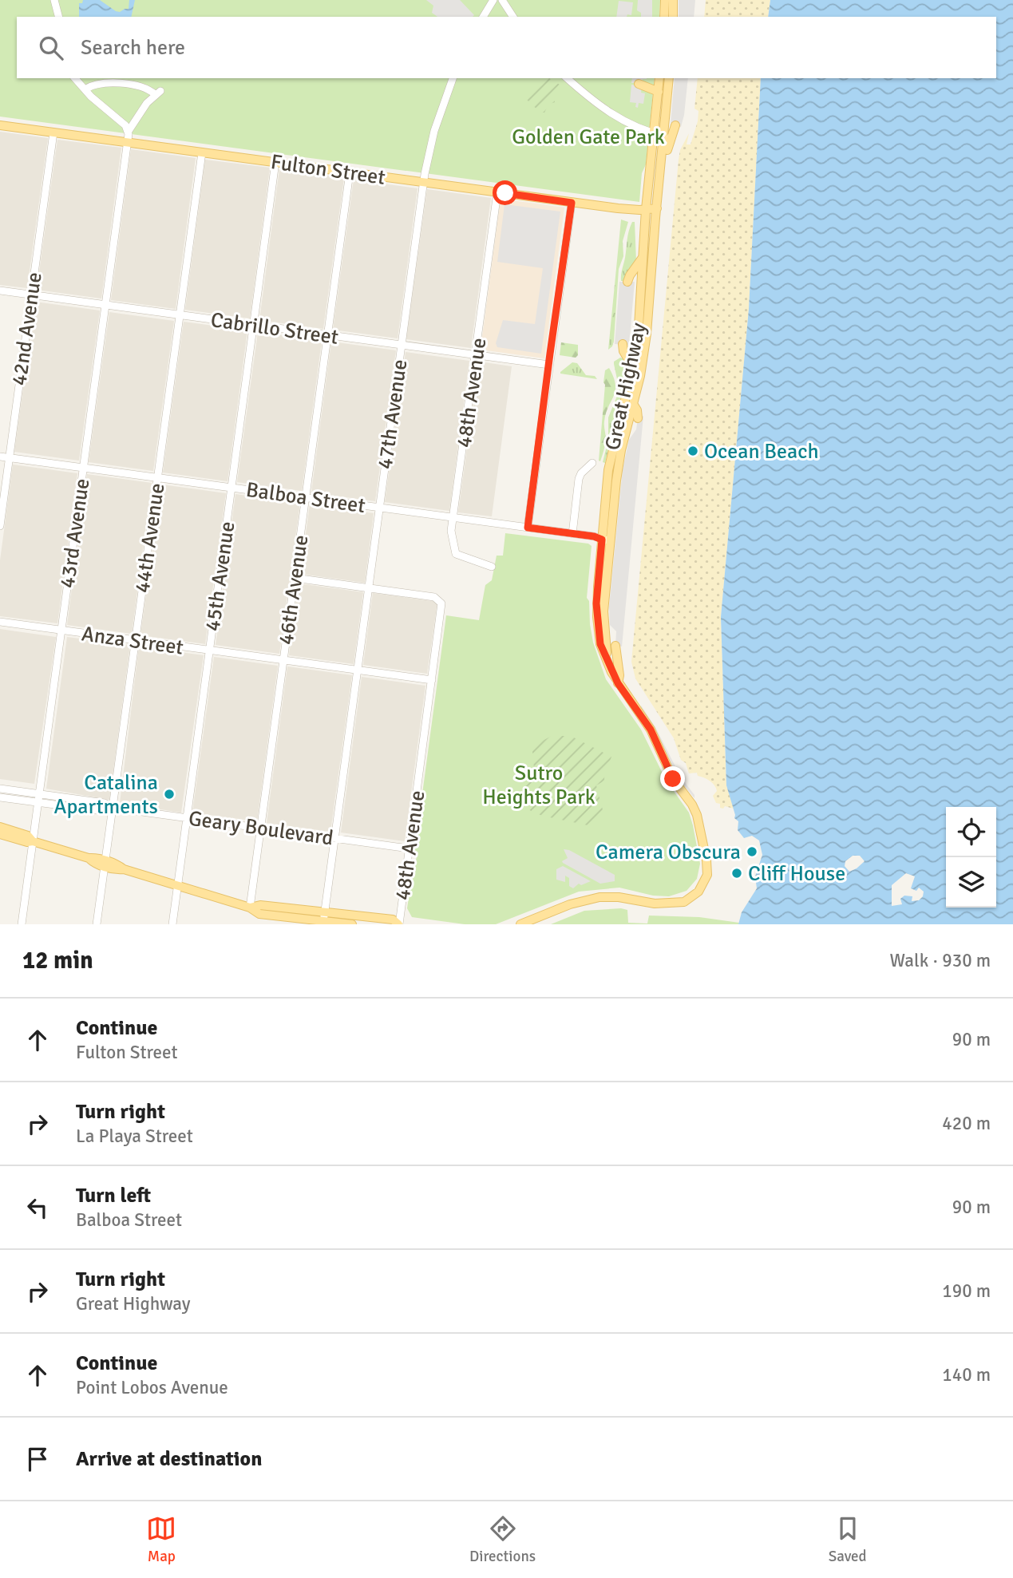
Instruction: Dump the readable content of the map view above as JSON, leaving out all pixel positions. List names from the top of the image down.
{
  "streets": {
    "main road": ["Fulton Street", "Great Highway"],
    "street": [
      "Cabrillo Street",
      "42nd Avenue",
      "48th Avenue",
      "47th Avenue",
      "Balboa Street",
      "43rd Avenue",
      "44th Avenue",
      "45th Avenue",
      "46th Avenue",
      "Anza Street",
      "Geary Boulevard"
    ]
  },
  "crossings": [
    ["Fulton Street", "42nd Avenue"],
    ["Fulton Street", "Great Highway"],
    ["Fulton Street", "48th Avenue"],
    ["Fulton Street", "47th Avenue"],
    ["Fulton Street", "43rd Avenue"],
    ["Fulton Street", "44th Avenue"],
    ["Fulton Street", "45th Avenue"],
    ["Fulton Street", "46th Avenue"],
    ["Cabrillo Street", "42nd Avenue"],
    ["Cabrillo Street", "48th Avenue"],
    ["Cabrillo Street", "47th Avenue"],
    ["Cabrillo Street", "43rd Avenue"],
    ["Cabrillo Street", "44th Avenue"],
    ["Cabrillo Street", "45th Avenue"],
    ["Cabrillo Street", "46th Avenue"],
    ["42nd Avenue", "Balboa Street"],
    ["Great Highway", "Balboa Street"],
    ["48th Avenue", "47th Avenue"],
    ["48th Avenue", "Balboa Street"],
    ["48th Avenue", "Anza Street"],
    ["48th Avenue", "Geary Boulevard"],
    ["47th Avenue", "Balboa Street"],
    ["47th Avenue", "Anza Street"],
    ["47th Avenue", "Geary Boulevard"],
    ["Balboa Street", "43rd Avenue"],
    ["Balboa Street", "44th Avenue"],
    ["Balboa Street", "45th Avenue"],
    ["Balboa Street", "46th Avenue"],
    ["43rd Avenue", "Anza Street"],
    ["43rd Avenue", "Geary Boulevard"],
    ["44th Avenue", "Anza Street"],
    ["44th Avenue", "Geary Boulevard"],
    ["45th Avenue", "Anza Street"],
    ["45th Avenue", "Geary Boulevard"],
    ["46th Avenue", "Anza Street"],
    ["46th Avenue", "Geary Boulevard"]
  ],
  "parks": ["Golden Gate Park", "Sutro Heights Park"],
  "places": [
    "Ocean Beach",
    "Catalina Apartments",
    "Camera Obscura",
    "Cliff House"
  ],
  "page": {
    "search": "Search here",
    "heading": ["12 min", "Walk · 930 m"],
    "list": [
      ["Continue", "Fulton Street", "90 m"],
      ["Turn right", "La Playa Street", "420 m"],
      ["Turn left", "Balboa Street", "90 m"],
      ["Turn right", "Great Highway", "190 m"],
      ["Continue", "Point Lobos Avenue", "140 m"],
      "Arrive at destination"
    ],
    "nav": ["Map", "Directions", "Saved"]
  }
}
